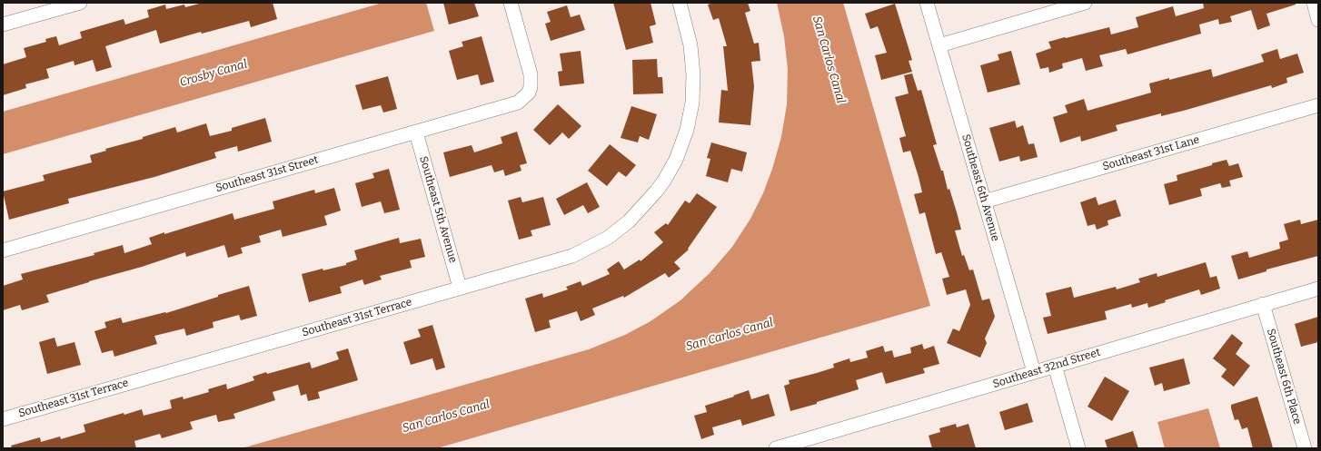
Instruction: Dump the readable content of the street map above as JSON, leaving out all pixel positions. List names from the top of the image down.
{
  "streets": {
    "street": [
      "Southeast 31st Lane",
      "Southeast 31st Street",
      "Southeast 6th Avenue",
      "Southeast 5th Avenue",
      "Southeast 31st Terrace",
      "Southeast 32nd Street",
      "Southeast 6th Place"
    ]
  },
  "crossings": [
    ["Southeast 31st Lane", "Southeast 6th Avenue"],
    ["Southeast 31st Street", "Southeast 5th Avenue"],
    ["Southeast 6th Avenue", "Southeast 32nd Street"],
    ["Southeast 5th Avenue", "Southeast 31st Terrace"],
    ["Southeast 32nd Street", "Southeast 6th Place"]
  ],
  "water": ["San Carlos Canal", "Crosby Canal"]
}
